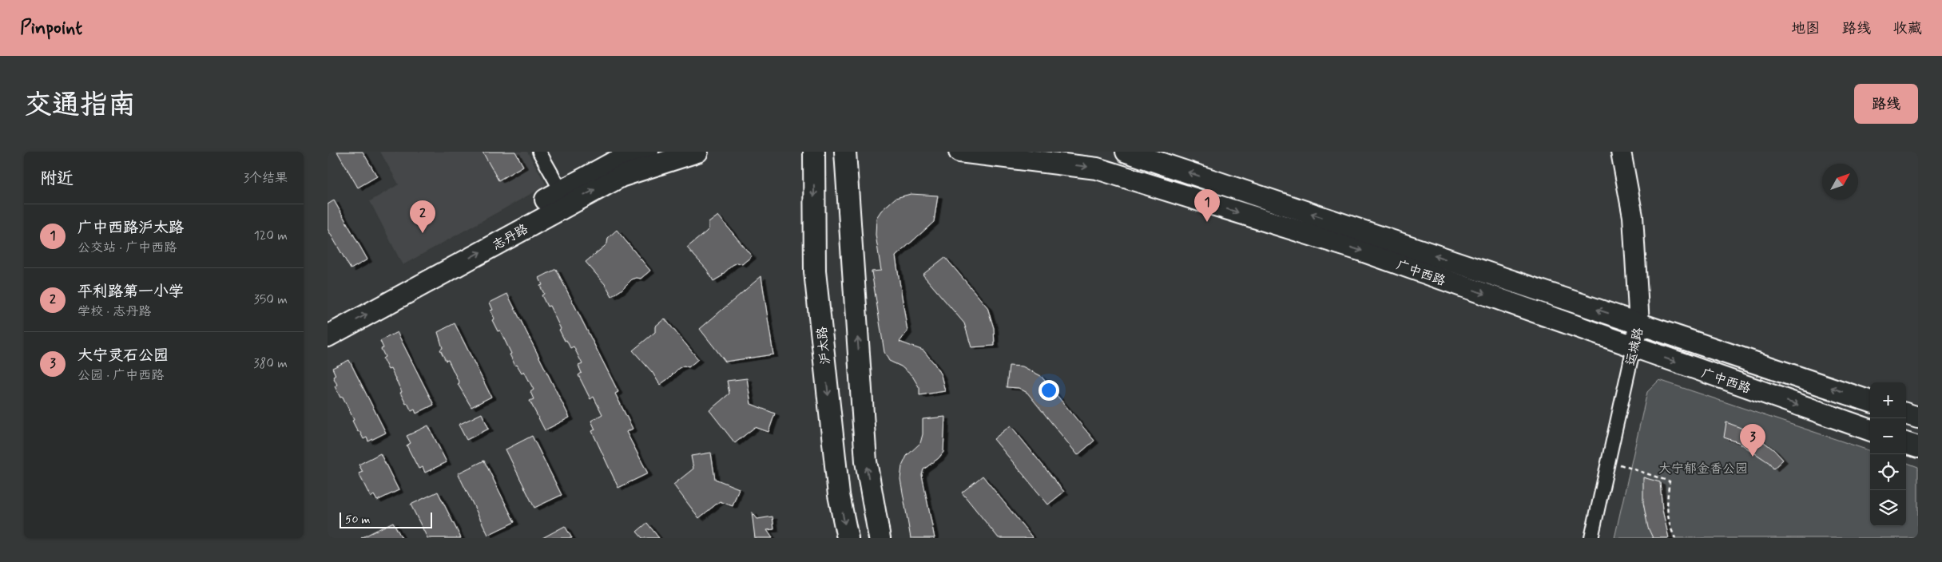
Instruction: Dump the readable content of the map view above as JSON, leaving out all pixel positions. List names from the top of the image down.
{
  "streets": {
    "main road": ["志丹路", "广中西路", "沪太路"],
    "street": ["运城路"]
  },
  "crossings": [
    ["广中西路", "运城路"]
  ],
  "parks": ["大宁郁金香公园"],
  "scale_bar": "50 m",
  "north": "top right",
  "page": {
    "header": "Pinpoint",
    "nav": ["地图", "路线", "收藏"],
    "buttons": "路线",
    "title": "交通指南",
    "heading": ["附近", "3个结果"],
    "pins": ["1", "2", "3"],
    "list": [
      {
        "mark": "1",
        "name": "广中西路沪太路",
        "note": "公交站 · 广中西路",
        "value": "120 m"
      },
      {
        "mark": "2",
        "name": "平利路第一小学",
        "note": "学校 · 志丹路",
        "value": "350 m"
      },
      {
        "mark": "3",
        "name": "大宁灵石公园",
        "note": "公园 · 广中西路",
        "value": "380 m"
      }
    ],
    "map_buttons": ["+", "−"],
    "scale": "50 m"
  }
}
